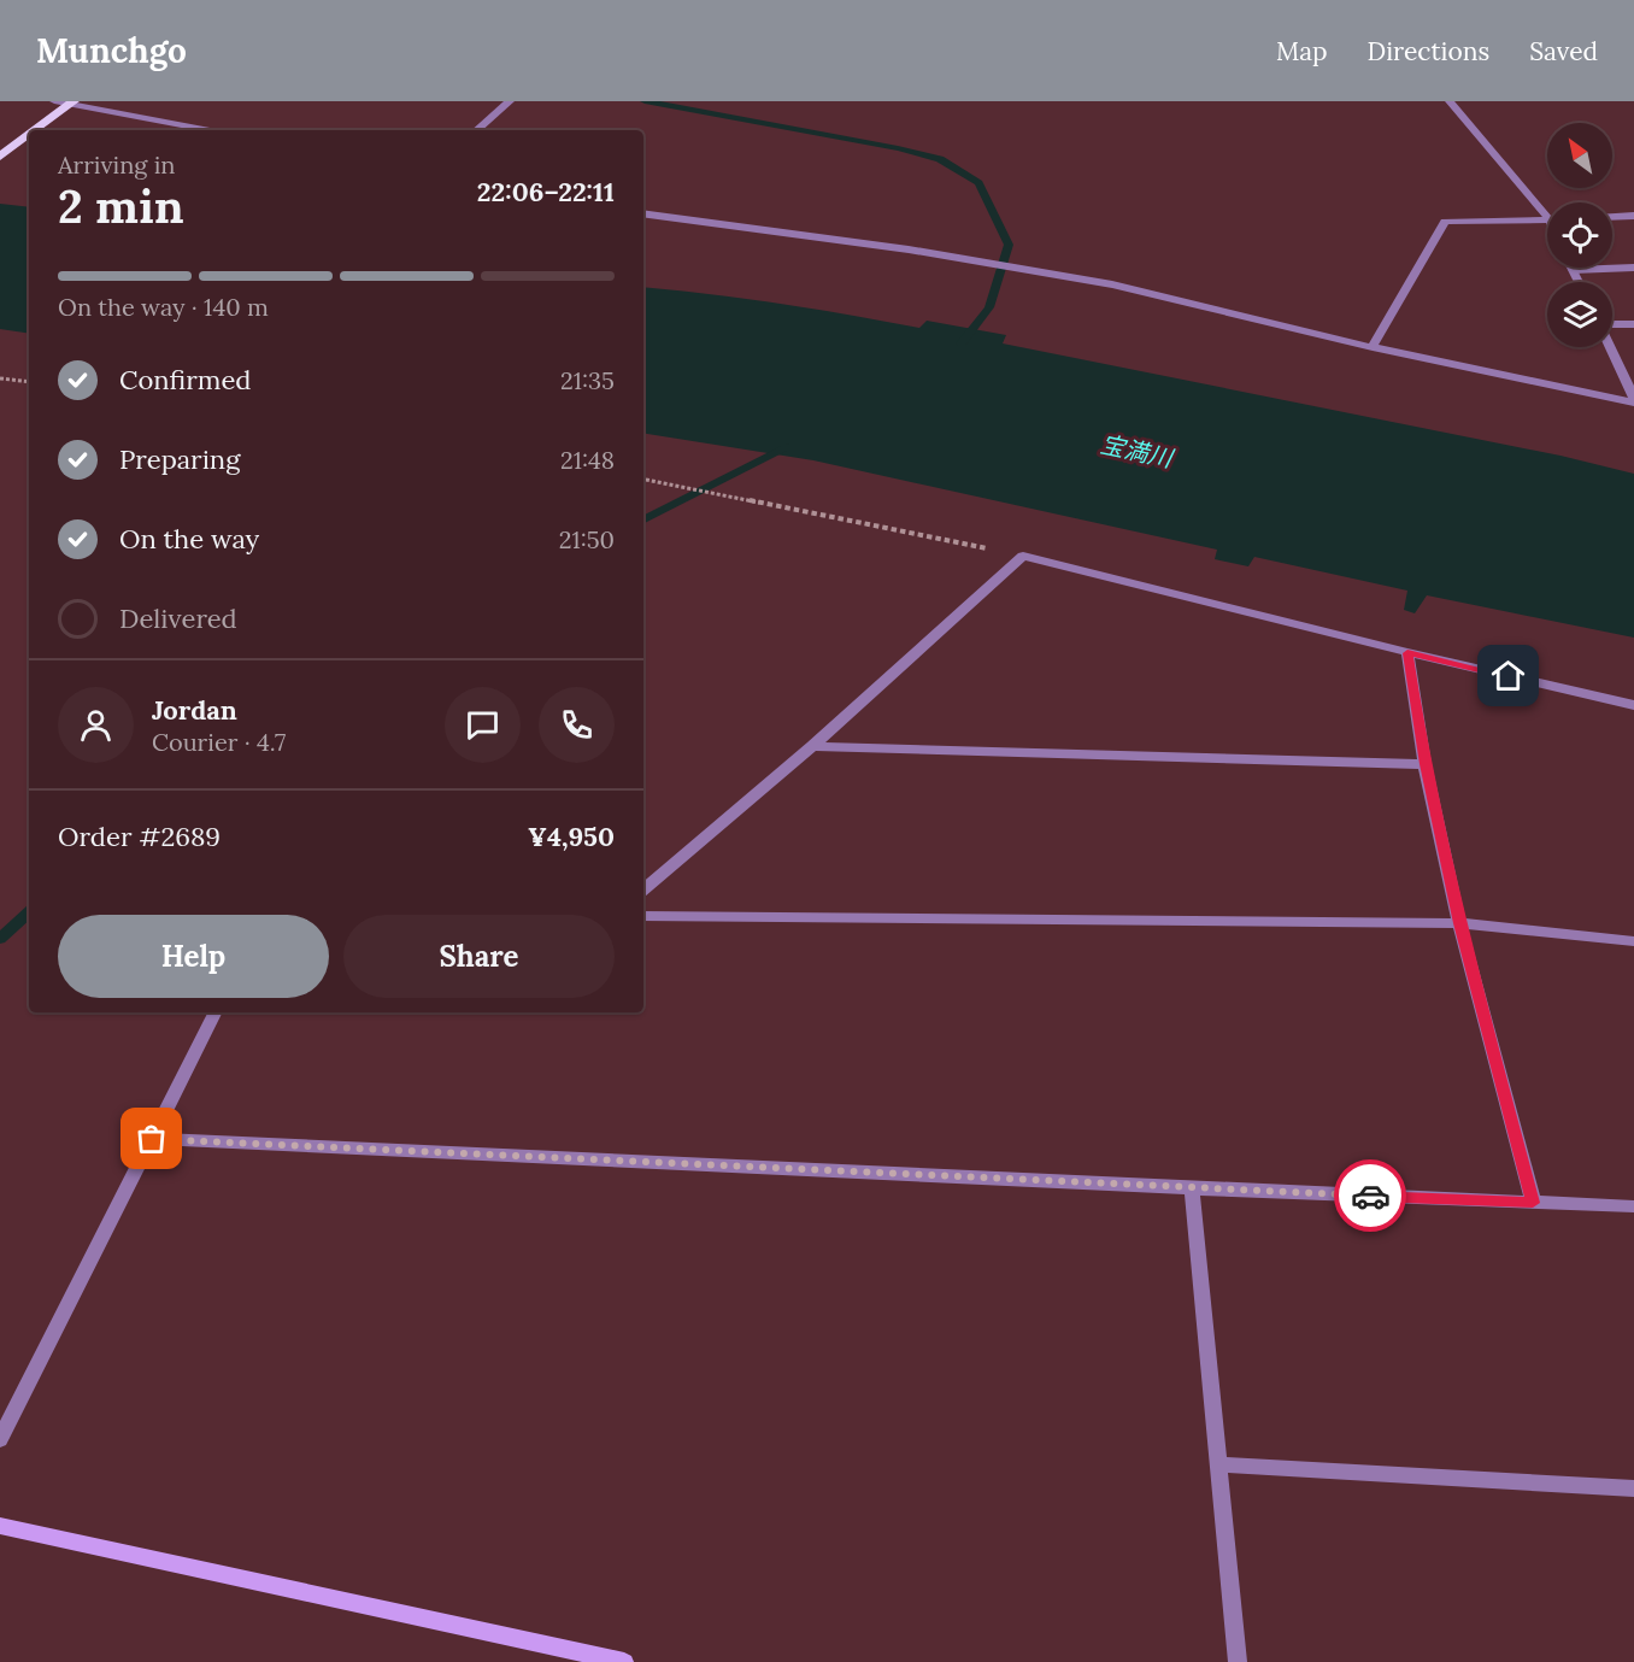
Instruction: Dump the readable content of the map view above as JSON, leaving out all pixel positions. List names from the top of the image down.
{
  "water": ["宝満川"],
  "north": "top left",
  "page": {
    "header": "Munchgo",
    "nav": ["Map", "Directions", "Saved"],
    "heading": ["2 min", "Arriving in", "22:06–22:11"],
    "panel": [
      "Jordan",
      "Courier · 4.7",
      "Order #2689",
      "¥4,950"
    ],
    "bar": "On the way · 140 m",
    "list": [
      ["Confirmed", "21:35"],
      ["Preparing", "21:48"],
      ["On the way", "21:50"],
      "Delivered"
    ],
    "buttons": ["Help", "Share"]
  }
}
